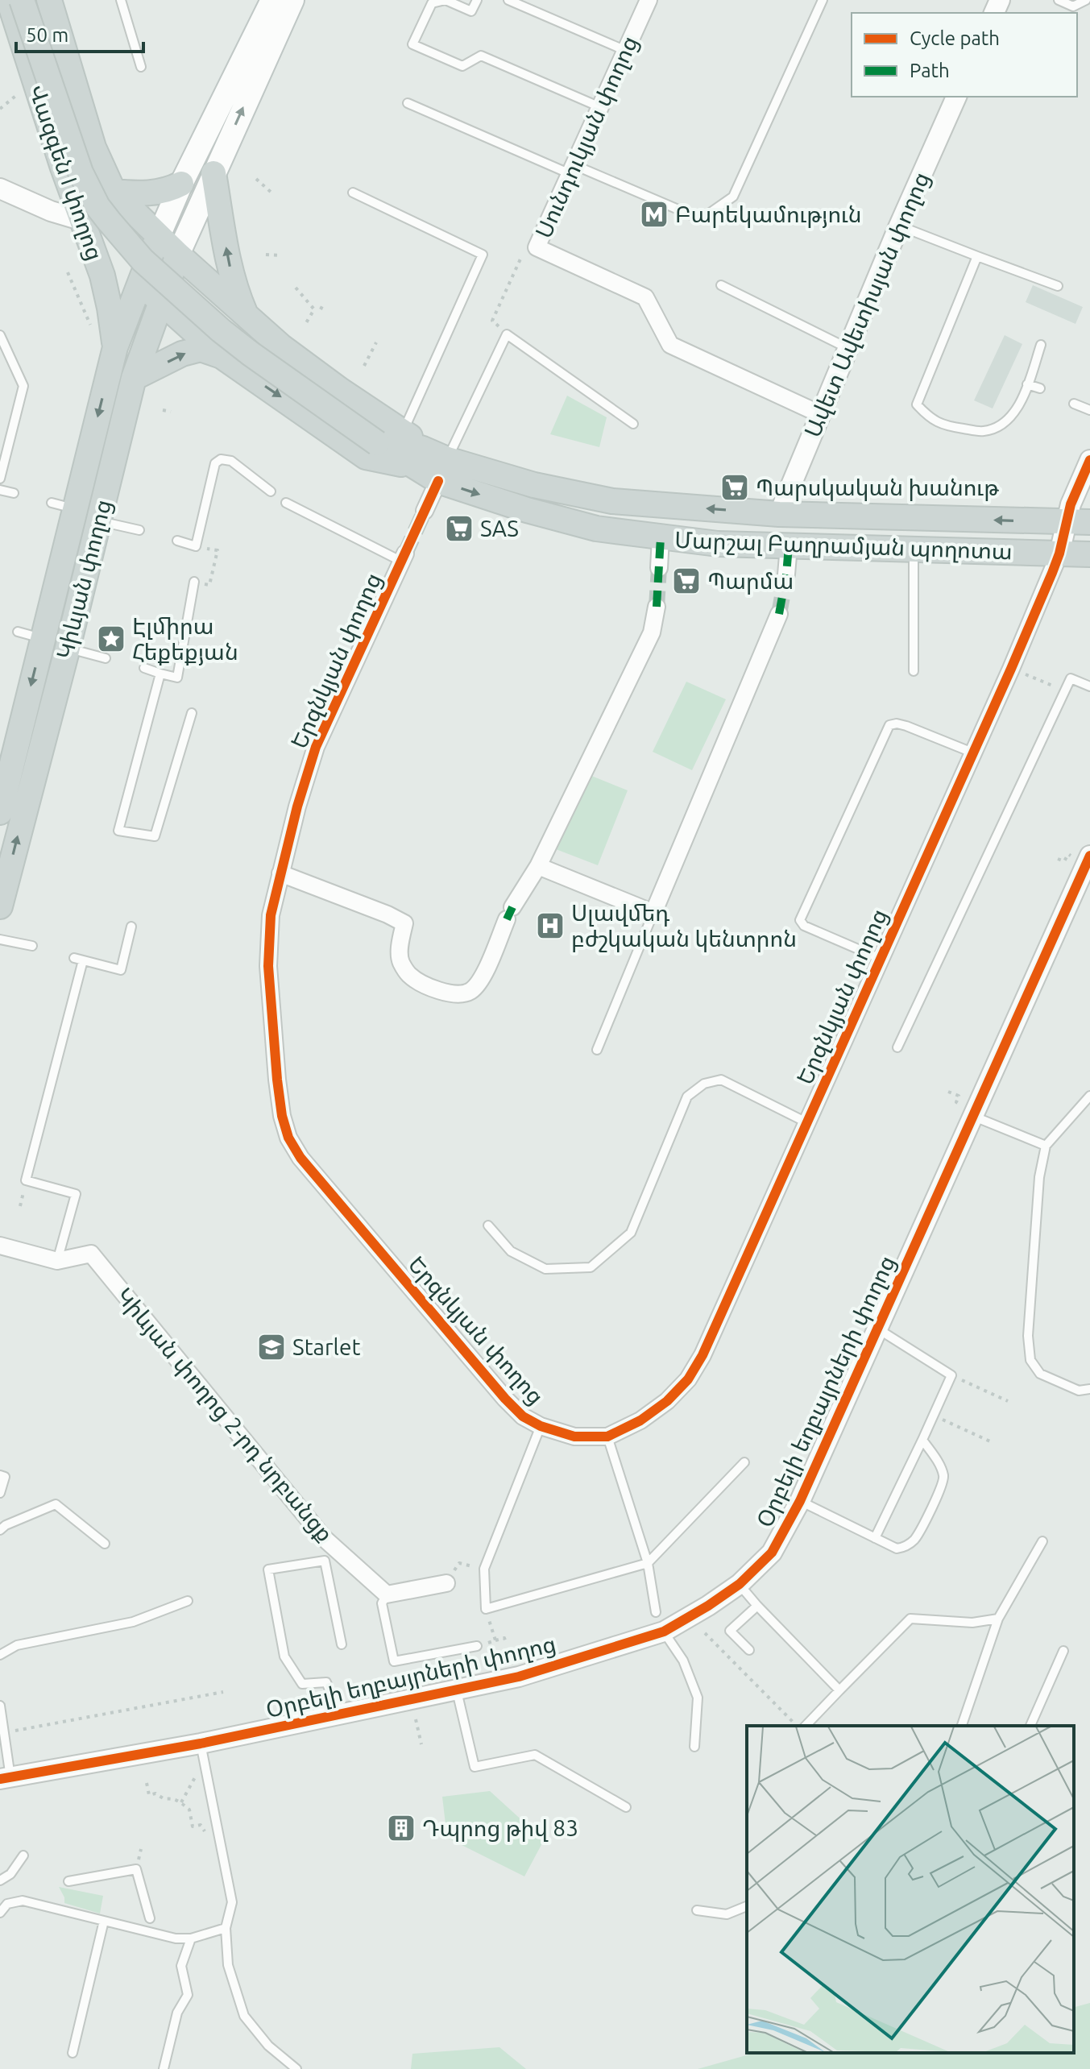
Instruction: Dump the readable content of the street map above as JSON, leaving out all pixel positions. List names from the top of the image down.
{
  "streets": {
    "main road": ["Վազգեն I փողոց", "Մարշալ Բաղրամյան պողոտա", "Կիևյան փողոց"],
    "street": [
      "Սունդուկյան փողոց",
      "Ավետ Ավետիսյան փողոց",
      "Երզնկյան փողոց",
      "Օրբելի եղբայրների փողոց",
      "Կիևյան փողոց 2-րդ նրբանցք"
    ]
  },
  "crossings": [
    ["Սունդուկյան փողոց", "Ավետ Ավետիսյան փողոց"],
    ["Վազգեն I փողոց", "Մարշալ Բաղրամյան պողոտա"],
    ["Վազգեն I փողոց", "Կիևյան փողոց"],
    ["Ավետ Ավետիսյան փողոց", "Մարշալ Բաղրամյան պողոտա"],
    ["Մարշալ Բաղրամյան պողոտա", "Կիևյան փողոց"],
    ["Մարշալ Բաղրամյան պողոտա", "Երզնկյան փողոց"]
  ],
  "places": {
    "metro station": ["Բարեկամություն"],
    "supermarket": ["Պարսկական խանութ", "SAS", "Պարմա"],
    "place": ["Էլմիրա Հեքեքյան"],
    "hospital": ["Սլավմեդ բժշկական կենտրոն"],
    "school or university": ["Starlet"],
    "building": ["Դպրոց թիվ 83"]
  },
  "legend": ["Cycle path", "Path"],
  "scale_bar": "50 m"
}
